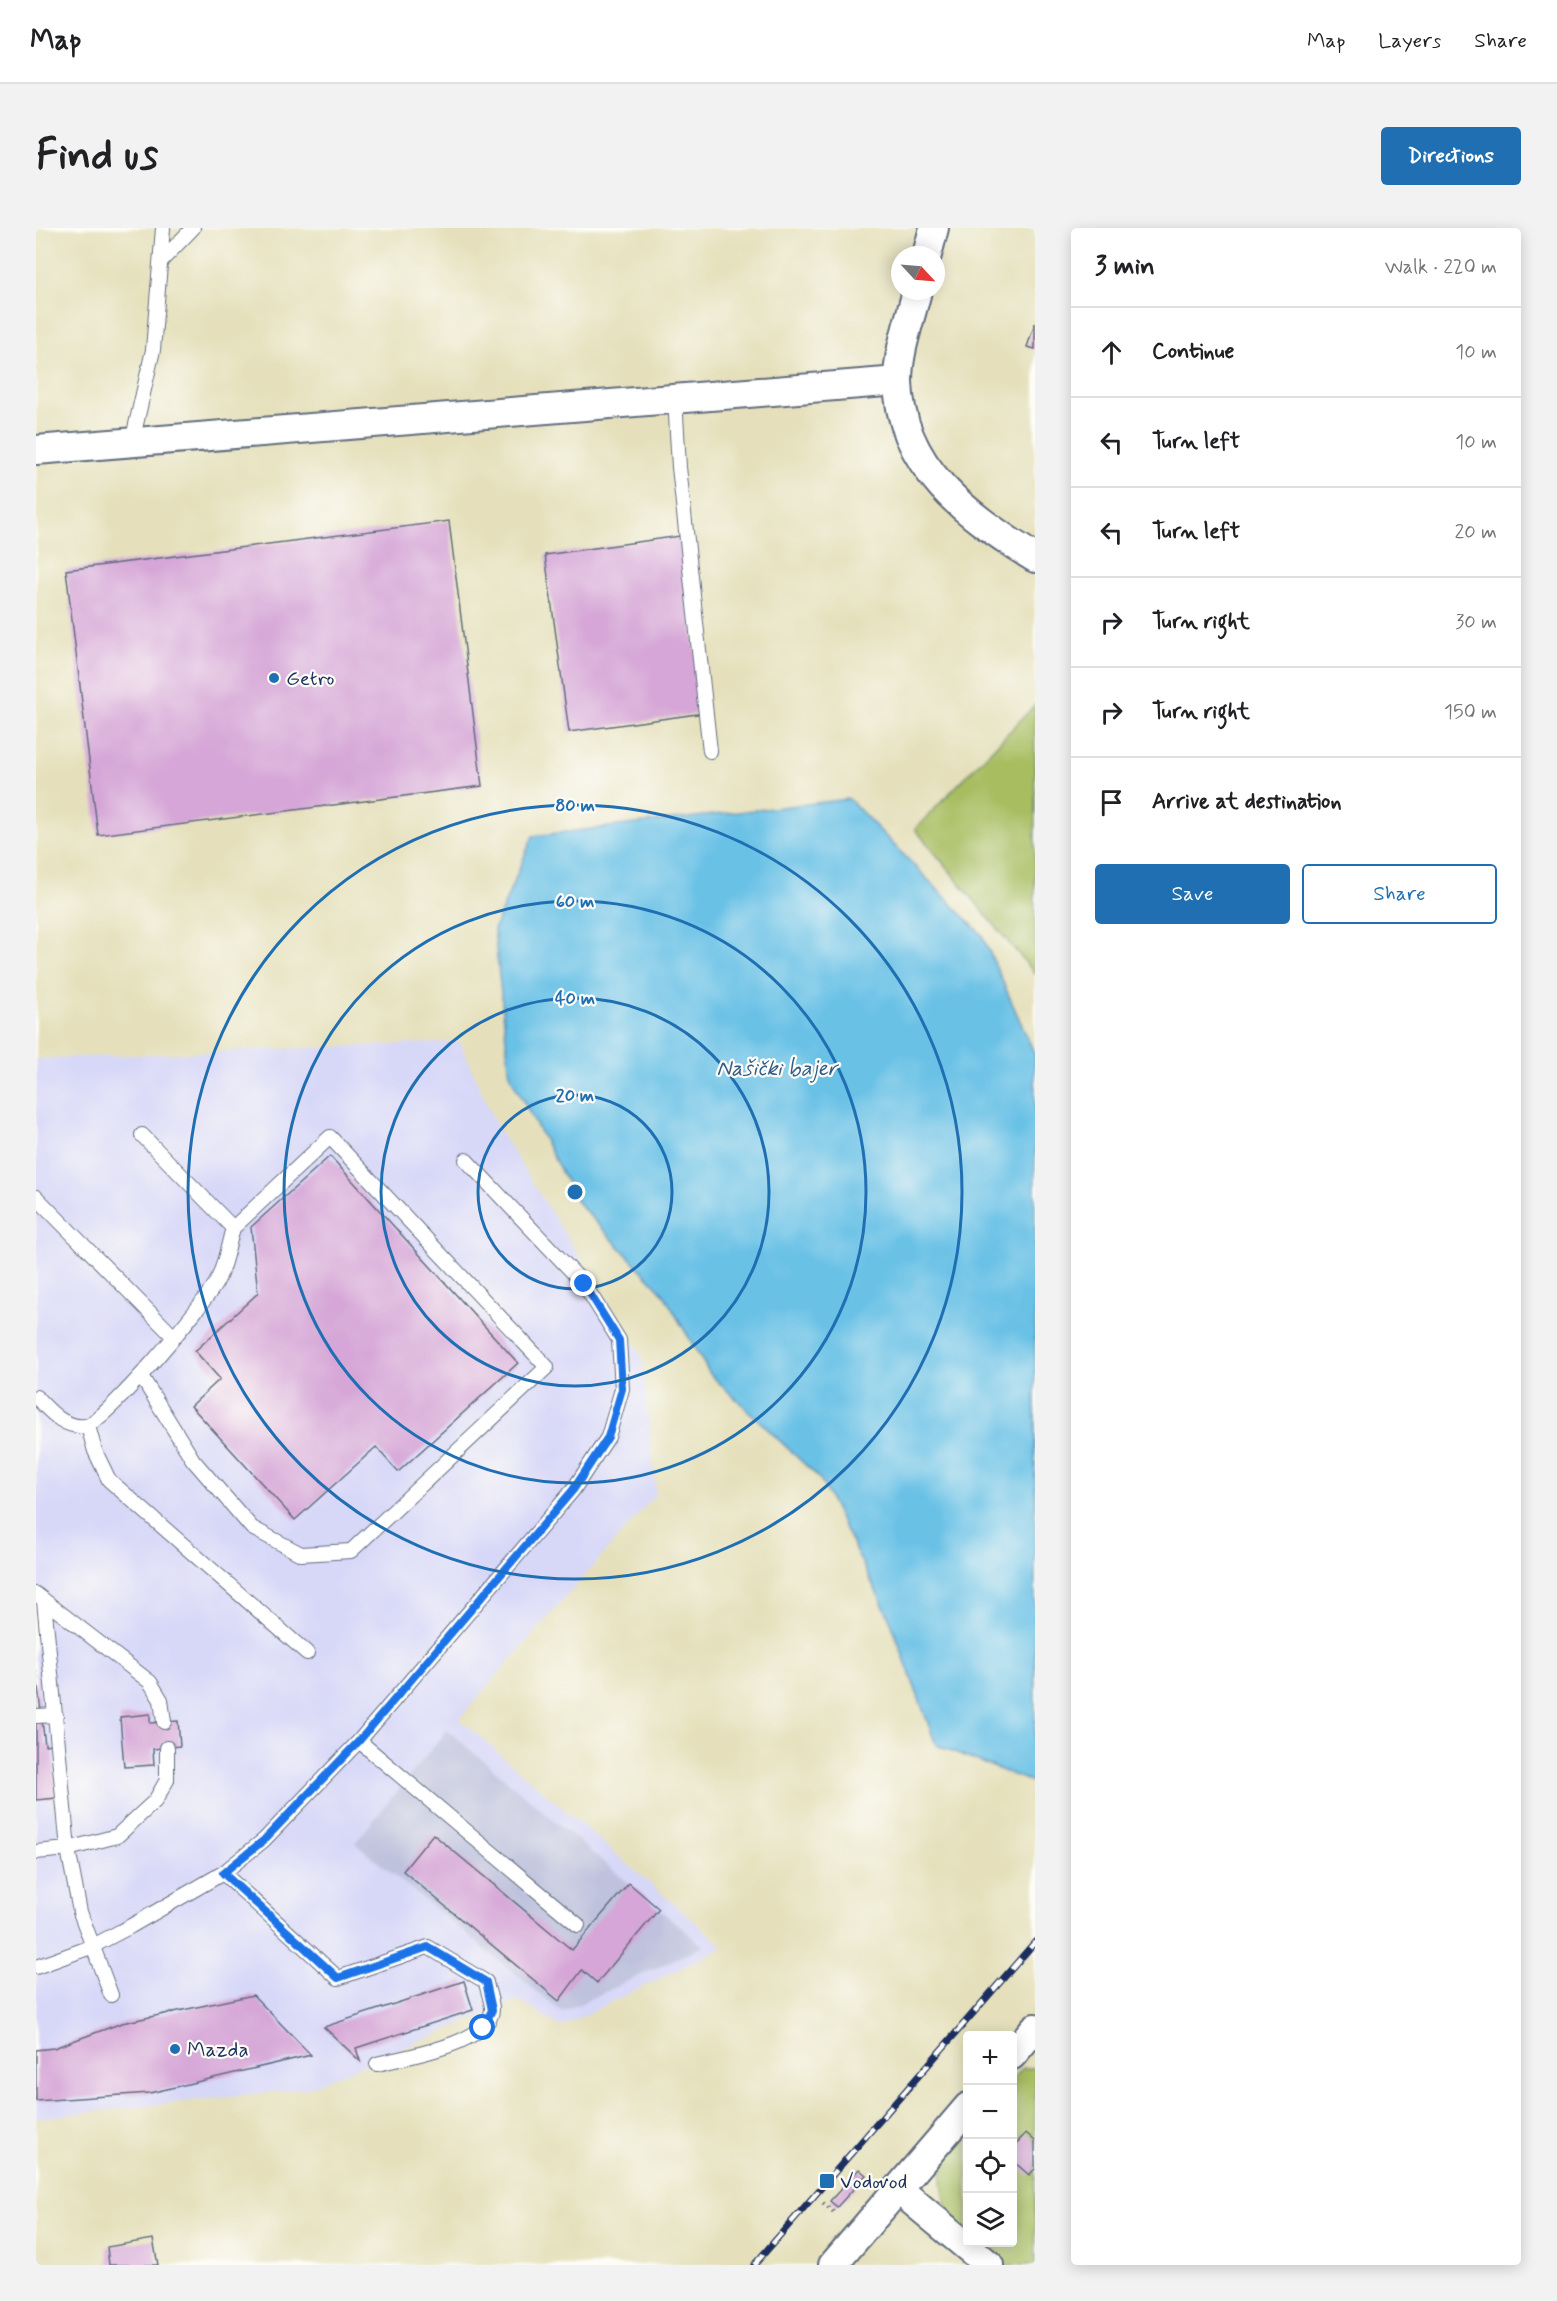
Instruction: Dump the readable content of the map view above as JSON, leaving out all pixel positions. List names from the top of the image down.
{
  "water": ["Našički bajer"],
  "places": {
    "other": ["Getro", "Mazda"],
    "transit": ["Vodovod"]
  },
  "north": "bottom right",
  "page": {
    "header": "Map",
    "nav": ["Map", "Layers", "Share"],
    "buttons": [
      "Directions",
      ["Save", "Share"]
    ],
    "title": "Find us",
    "heading": ["3 min", "Walk · 220 m"],
    "list": [
      ["Continue", "10 m"],
      ["Turn left", "10 m"],
      ["Turn left", "20 m"],
      ["Turn right", "30 m"],
      ["Turn right", "150 m"],
      "Arrive at destination"
    ],
    "map_buttons": ["+", "−"]
  },
  "rings": [
    "80 m",
    "60 m",
    "40 m",
    "20 m"
  ]
}
